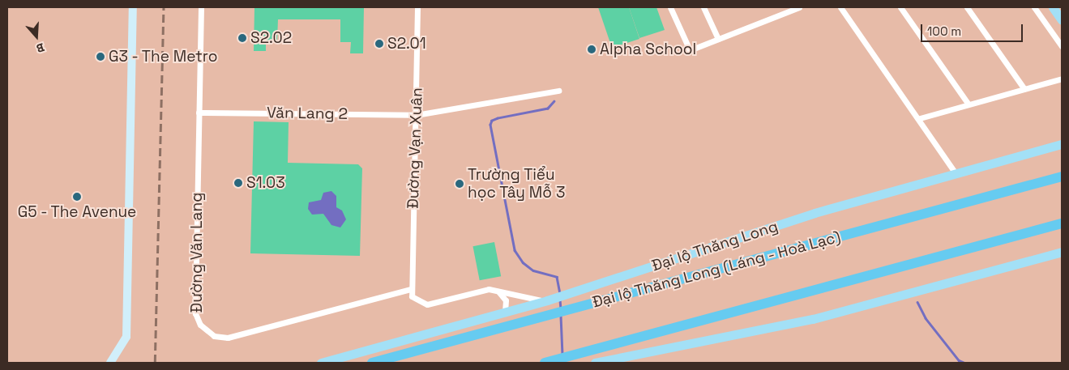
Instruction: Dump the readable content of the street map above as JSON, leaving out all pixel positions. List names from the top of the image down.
{
  "streets": {
    "highway": ["Đại lộ Thăng Long (Láng - Hoà Lạc)"],
    "main road": ["Đại lộ Thăng Long"],
    "street": ["Văn Lang 2", "Đường Vạn Xuân", "Đường Văn Lang"]
  },
  "crossings": [
    ["Văn Lang 2", "Đường Vạn Xuân"],
    ["Văn Lang 2", "Đường Văn Lang"],
    ["Đường Vạn Xuân", "Đường Văn Lang"]
  ],
  "places": [
    "S2.02",
    "S2.01",
    "Alpha School",
    "G3 - The Metro",
    "S1.03",
    "Trường Tiểu học Tây Mỗ 3",
    "G5 - The Avenue"
  ],
  "scale_bar": "100 m",
  "north": "bottom"
}
